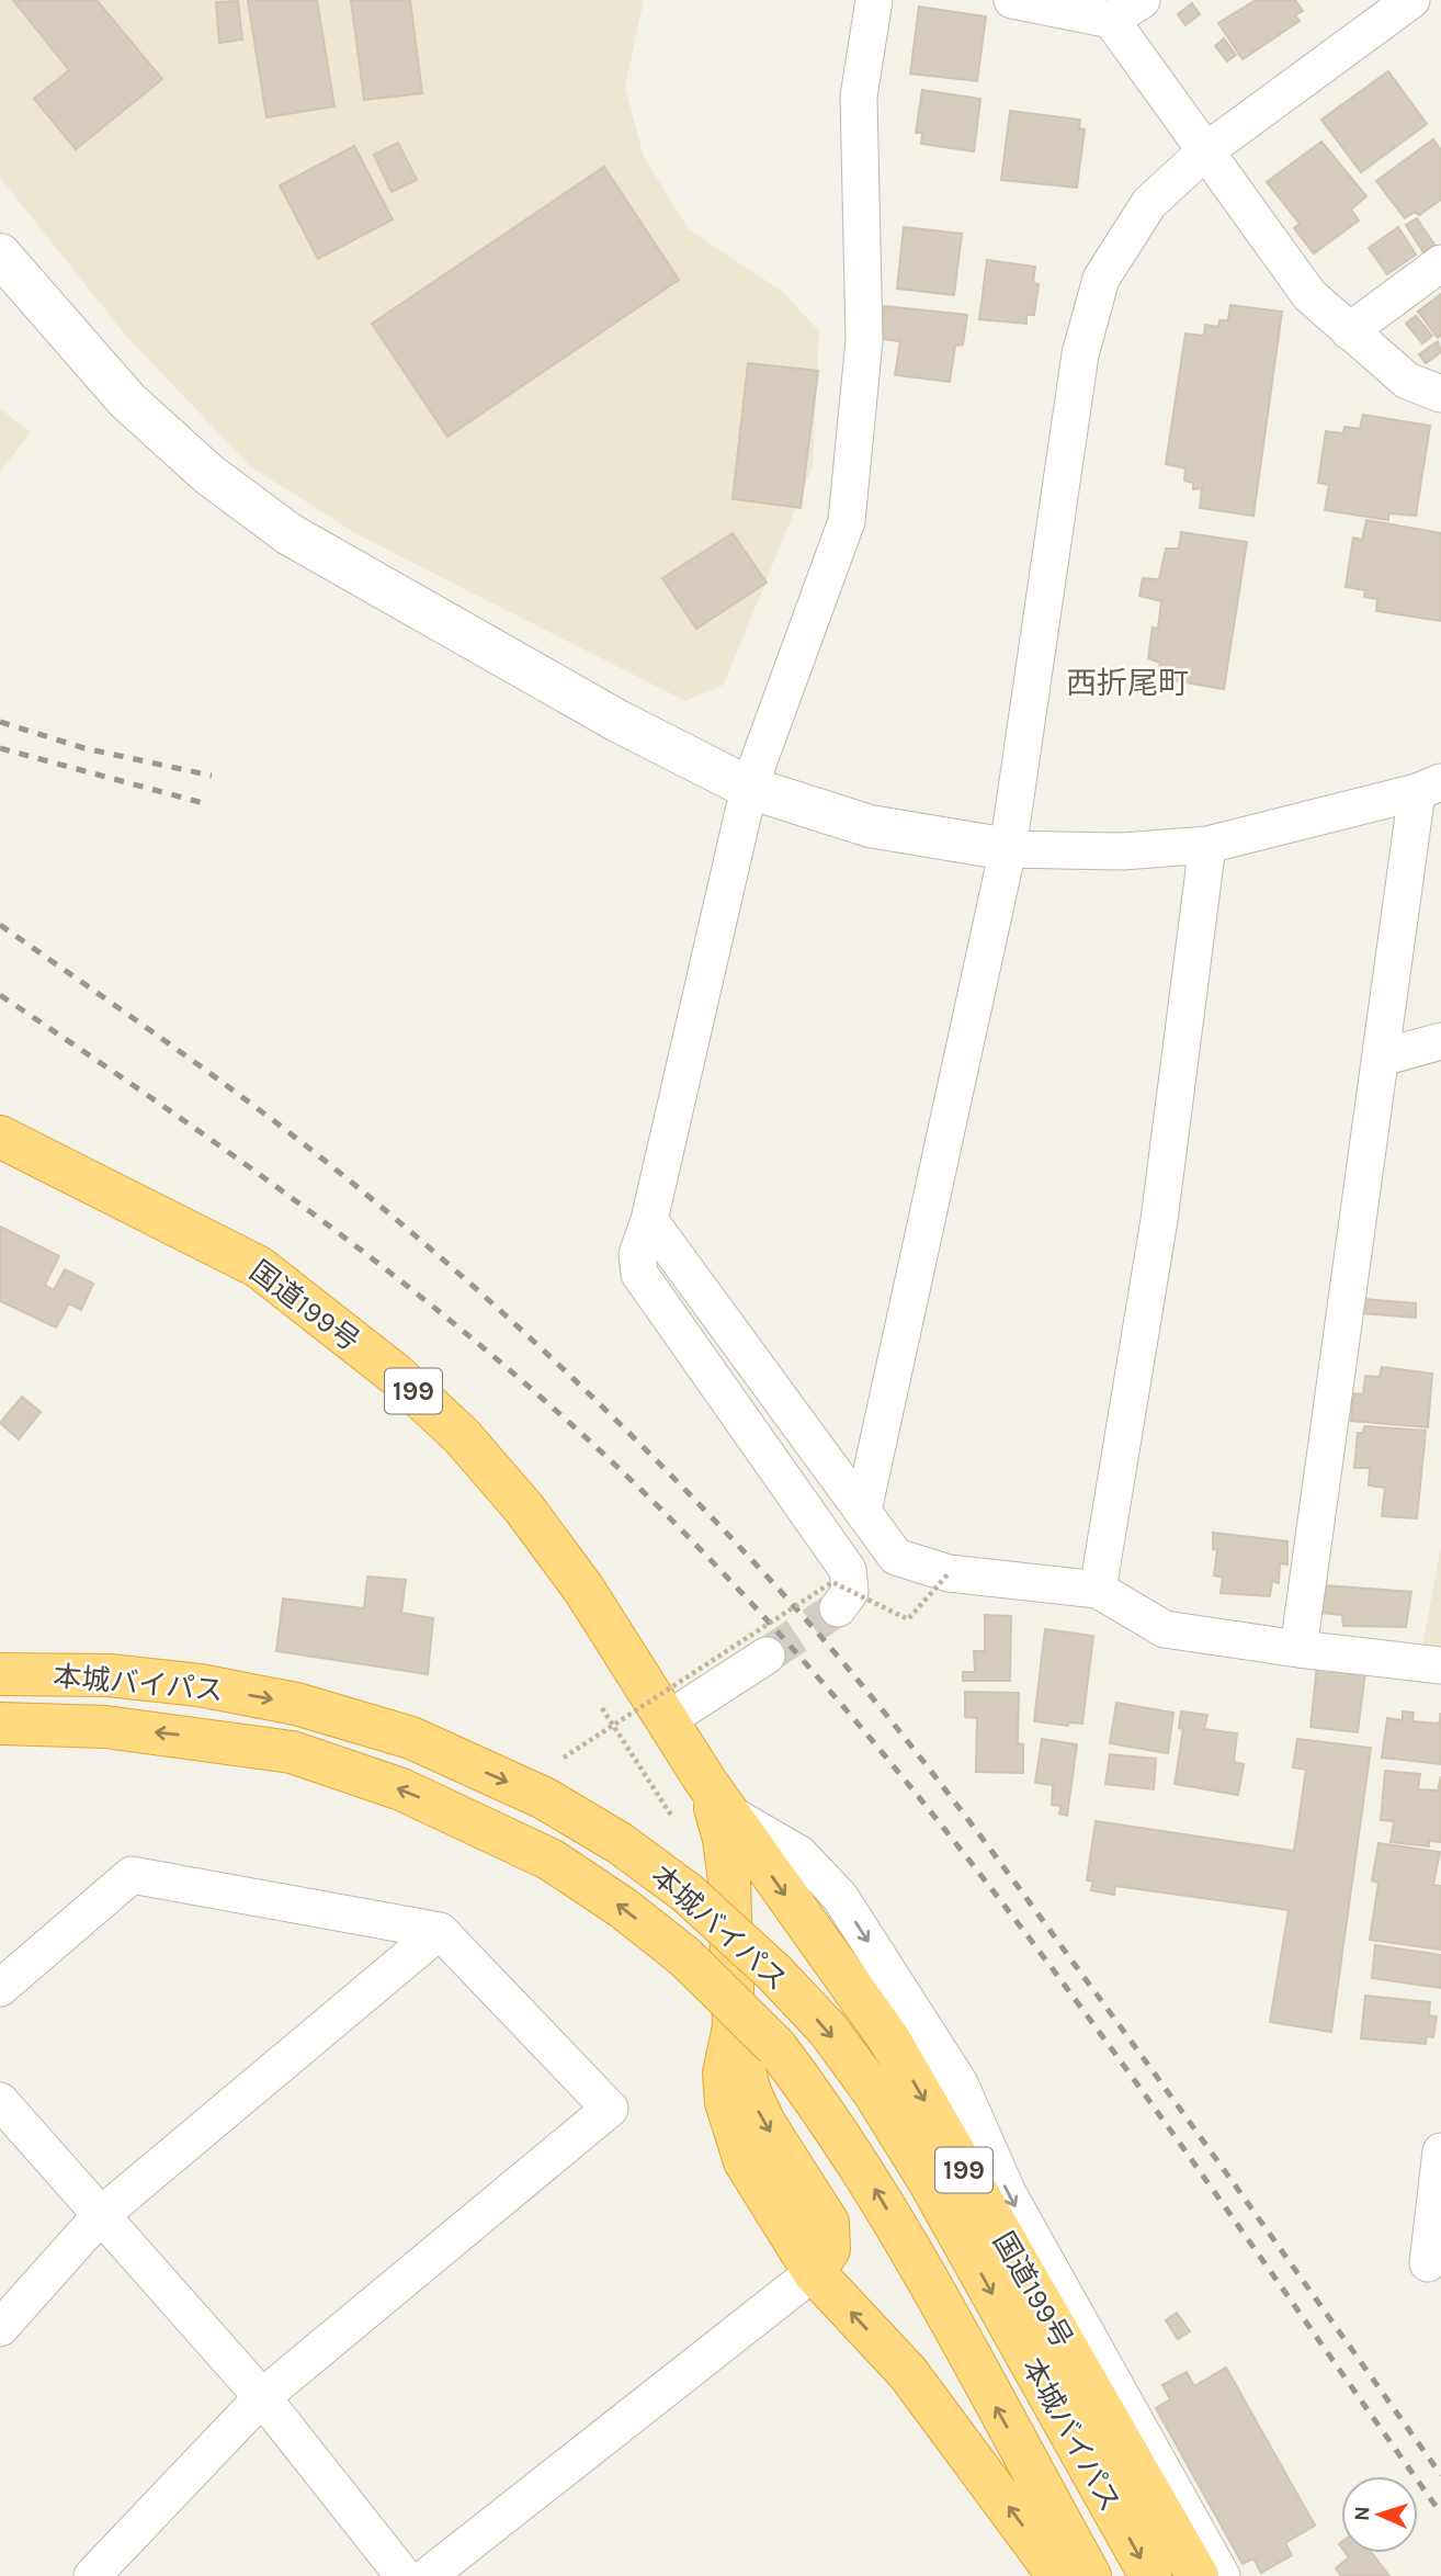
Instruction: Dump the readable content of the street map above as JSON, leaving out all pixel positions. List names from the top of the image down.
{
  "streets": {
    "highway": ["国道199号", "199", "本城バイパス"]
  },
  "districts": ["西折尾町"],
  "north": "left"
}
